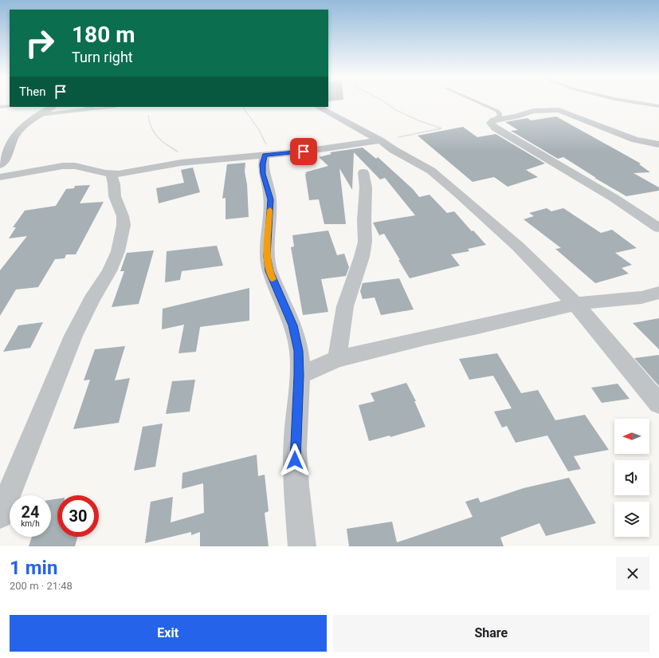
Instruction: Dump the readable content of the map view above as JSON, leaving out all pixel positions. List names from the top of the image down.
{
  "north": "left",
  "page": {
    "turn": ["180 m", "Turn right"],
    "then": "Then",
    "speed": "24 km/h",
    "limit": "30",
    "heading": ["1 min", "200 m · 21:48"],
    "buttons": ["Exit", "Share"]
  }
}
